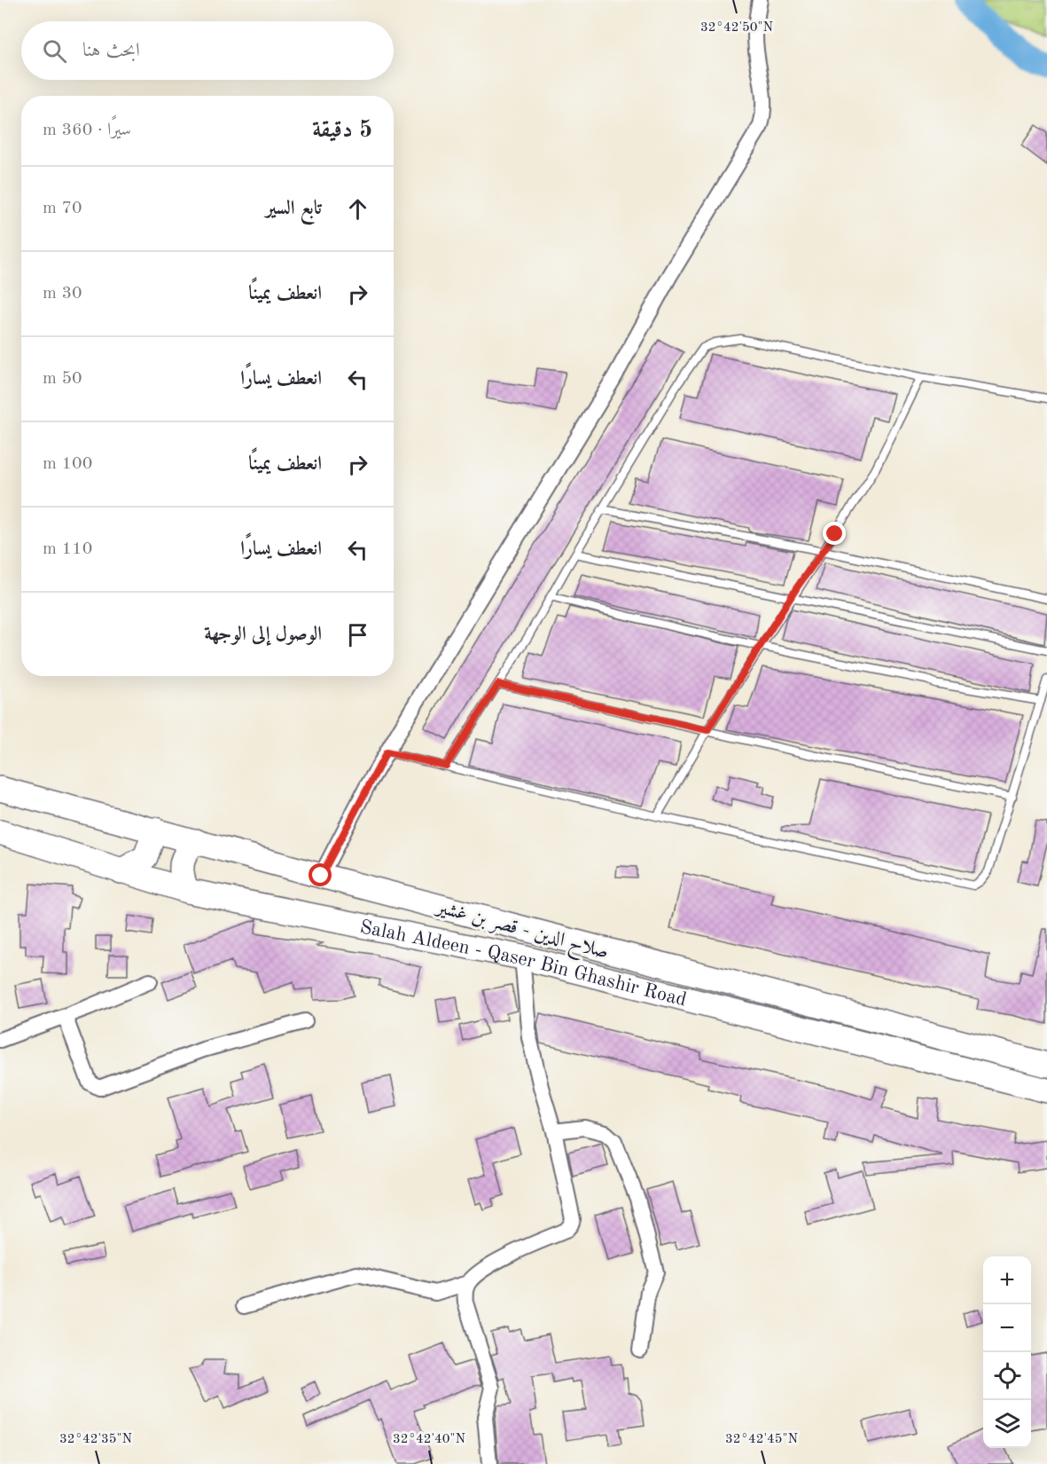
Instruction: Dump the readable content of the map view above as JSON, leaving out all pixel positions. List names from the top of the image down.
{
  "streets": {
    "highway": ["صلاح الدين - قصر بن غشير", "Salah Aldeen - Qaser Bin Ghashir Road"]
  },
  "page": {
    "search": "ابحث هنا",
    "heading": ["5 دقيقة", "سيرًا · 360 m"],
    "list": [
      ["تابع السير", "70 m"],
      ["انعطف يمينًا", "30 m"],
      ["انعطف يسارًا", "50 m"],
      ["انعطف يمينًا", "100 m"],
      ["انعطف يسارًا", "110 m"],
      "الوصول إلى الوجهة"
    ],
    "map_buttons": ["+", "−"]
  },
  "coordinates": [
    "32°42'50\"N",
    "32°42'35\"N",
    "32°42'40\"N",
    "32°42'45\"N"
  ]
}
